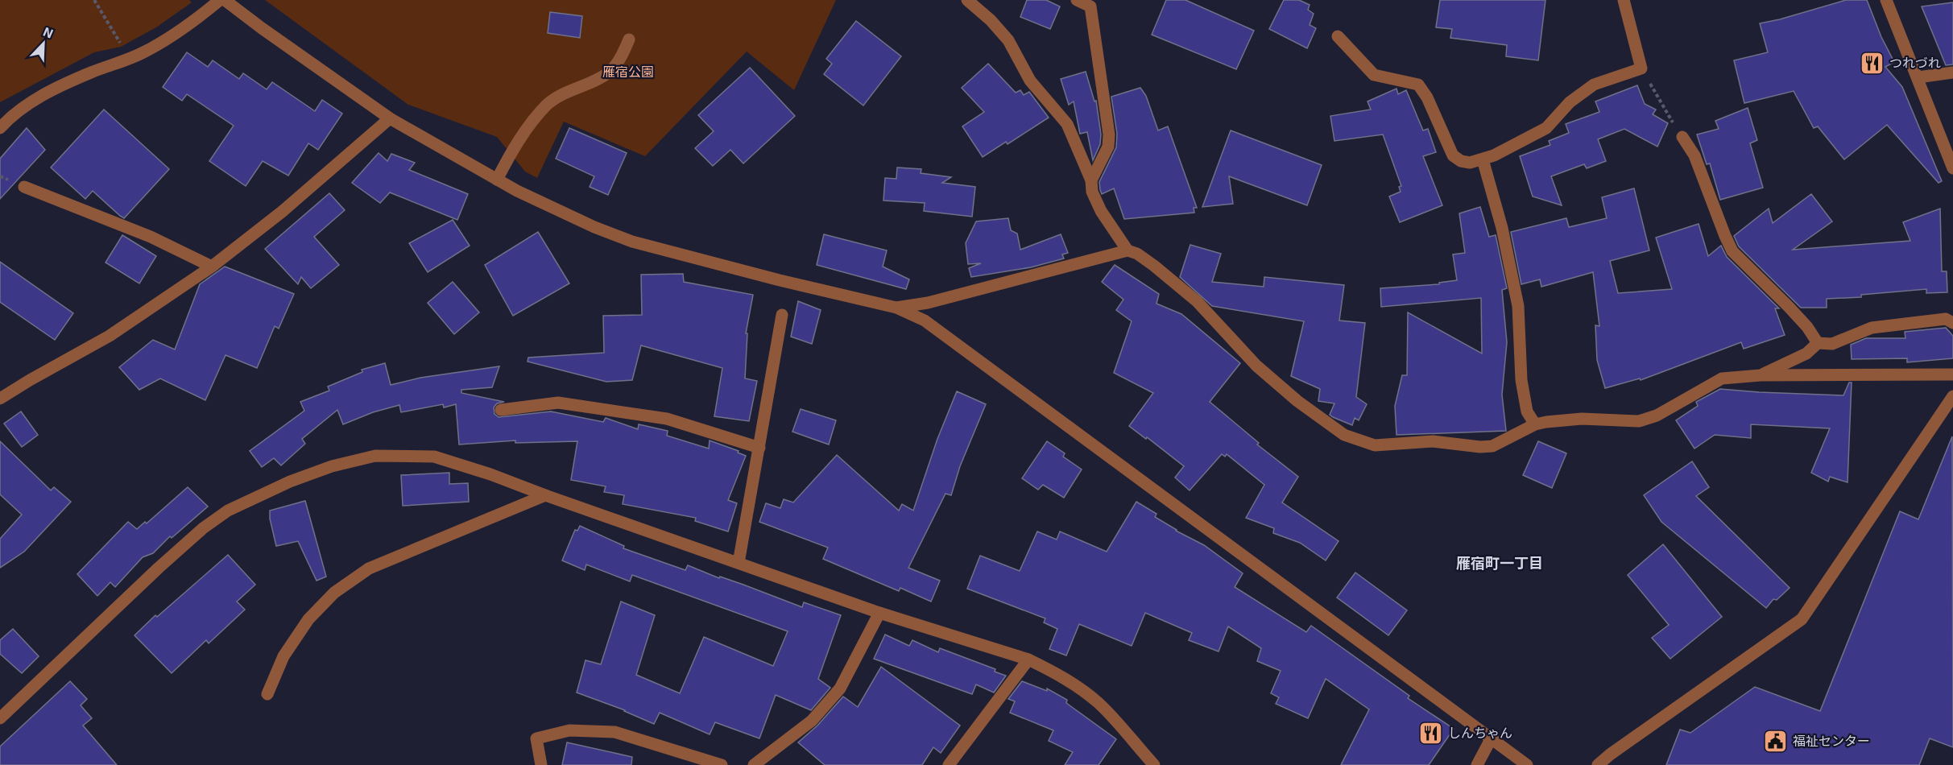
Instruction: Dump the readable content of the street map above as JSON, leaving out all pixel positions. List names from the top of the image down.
{
  "districts": ["雁宿町一丁目"],
  "parks": ["雁宿公園"],
  "places": {
    "restaurant": ["つれづれ", "しんちゃん"],
    "public building": ["福祉センター"]
  },
  "north": "top right"
}
